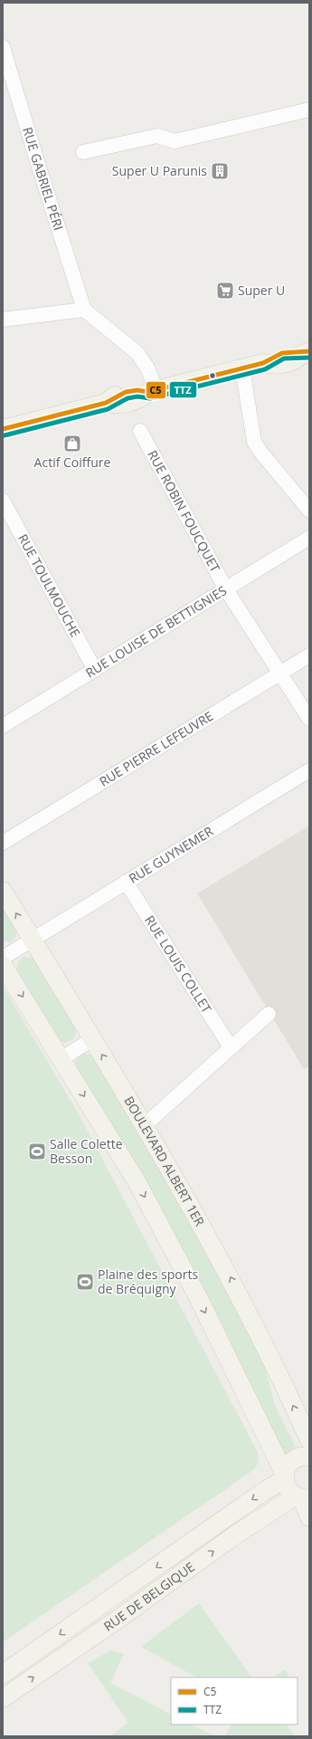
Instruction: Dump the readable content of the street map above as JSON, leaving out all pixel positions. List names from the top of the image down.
{
  "streets": {
    "main road": ["BOULEVARD ALBERT 1ER", "RUE DE BELGIQUE"],
    "street": [
      "RUE GABRIEL PÉRI",
      "RUE ROBIN FOUCQUET",
      "RUE TOULMOUCHE",
      "RUE LOUISE DE BETTIGNIES",
      "RUE PIERRE LEFEUVRE",
      "RUE GUYNEMER",
      "RUE LOUIS COLLET"
    ]
  },
  "crossings": [
    ["RUE ROBIN FOUCQUET", "RUE LOUISE DE BETTIGNIES"],
    ["RUE ROBIN FOUCQUET", "RUE PIERRE LEFEUVRE"],
    ["RUE TOULMOUCHE", "RUE LOUISE DE BETTIGNIES"],
    ["RUE GUYNEMER", "RUE LOUIS COLLET"],
    ["RUE GUYNEMER", "BOULEVARD ALBERT 1ER"]
  ],
  "places": {
    "building": ["Super U Parunis"],
    "supermarket": ["Super U"],
    "shop": ["Actif Coiffure"],
    "sports": ["Salle Colette Besson", "Plaine des sports de Bréquigny"]
  },
  "lines": ["transit line C5", "transit line TTZ"],
  "legend": ["C5", "TTZ"]
}
